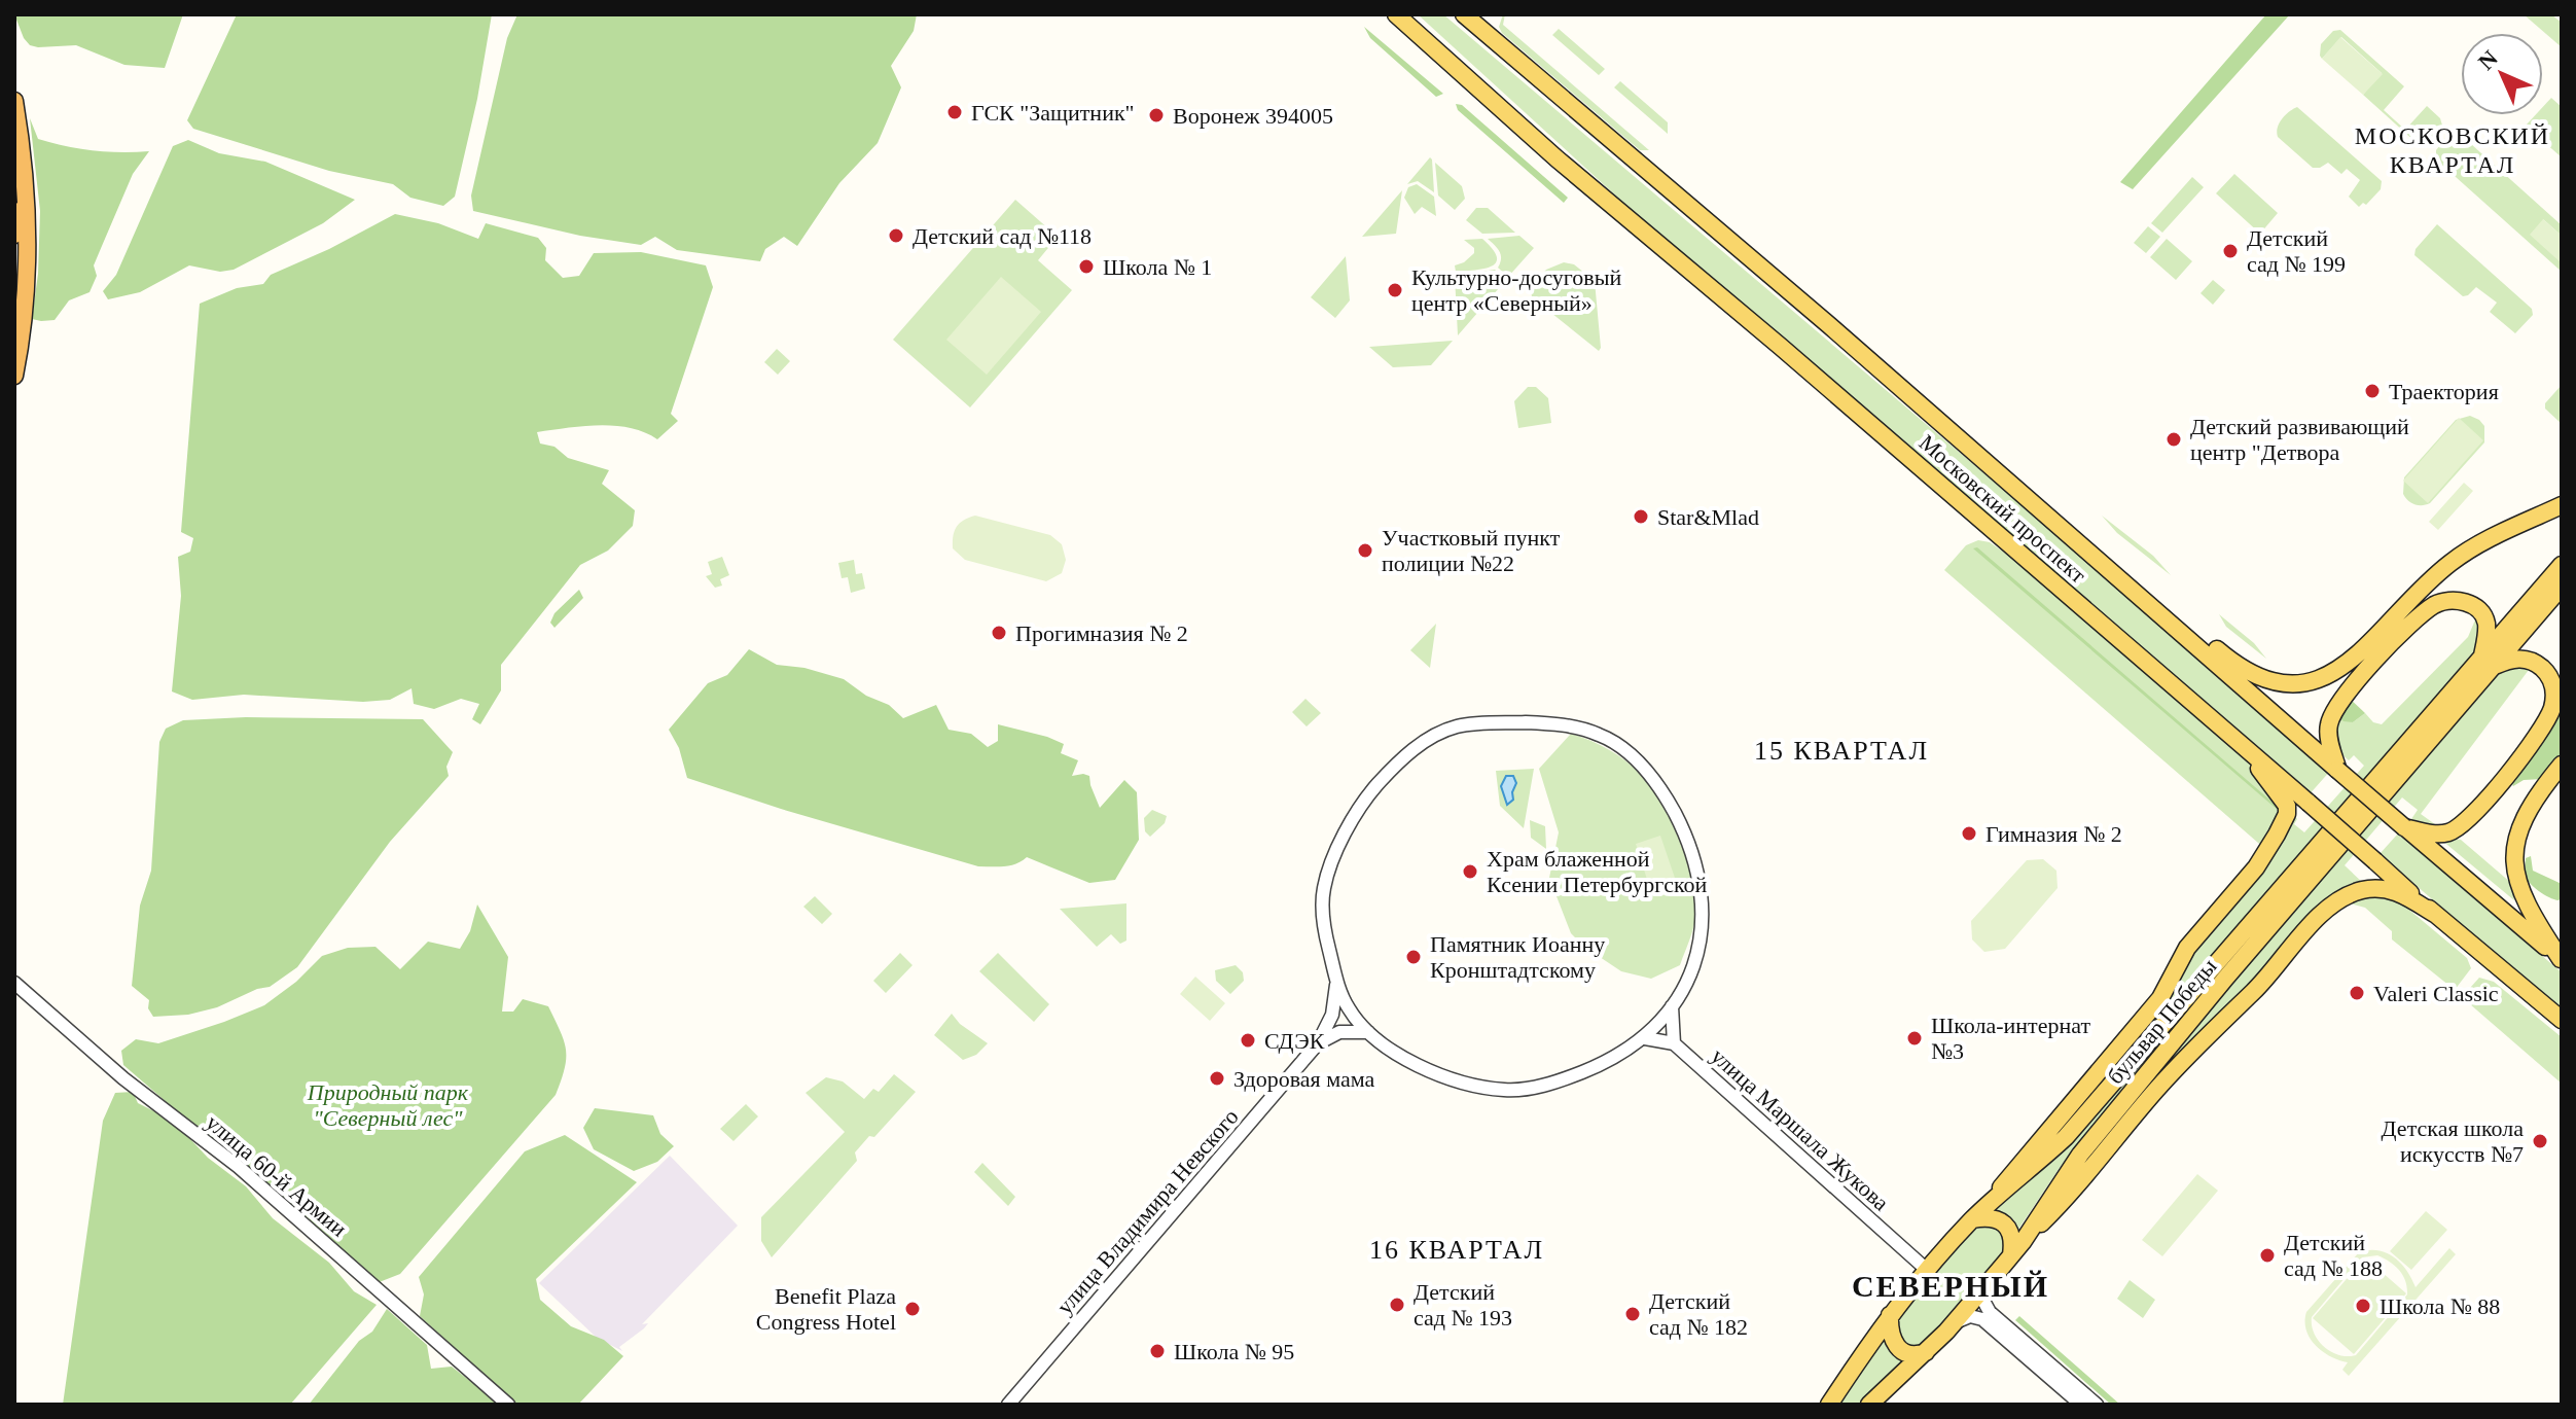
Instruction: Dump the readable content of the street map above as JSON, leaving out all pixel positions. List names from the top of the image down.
{
  "streets": {
    "main road": ["Московский проспект", "бульвар Победы"],
    "street": ["улица Маршала Жукова", "улица 60-й Армии", "улица Владимира Невского"]
  },
  "crossings": [
    ["бульвар Победы", "улица Маршала Жукова"]
  ],
  "districts": [
    "МОСКОВСКИЙ КВАРТАЛ",
    "15 КВАРТАЛ",
    "16 КВАРТАЛ",
    "СЕВЕРНЫЙ"
  ],
  "parks": ["Природный парк \"Северный лес\""],
  "places": [
    "ГСК \"Защитник\"",
    "Воронеж 394005",
    "Детский сад №118",
    "Детский сад № 199",
    "Школа № 1",
    "Культурно-досуговый центр «Северный»",
    "Траектория",
    "Детский развивающий центр \"Детвора",
    "Star&Mlad",
    "Участковый пункт полиции №22",
    "Прогимназия № 2",
    "Гимназия № 2",
    "Храм блаженной Ксении Петербургской",
    "Памятник Иоанну Кронштадтскому",
    "Valeri Classic",
    "Школа-интернат №3",
    "СДЭК",
    "Здоровая мама",
    "Детская школа искусств №7",
    "Детский сад № 188",
    "Детский сад № 193",
    "Школа № 88",
    "Benefit Plaza Congress Hotel",
    "Детский сад № 182",
    "Школа № 95"
  ],
  "north": "top left"
}
